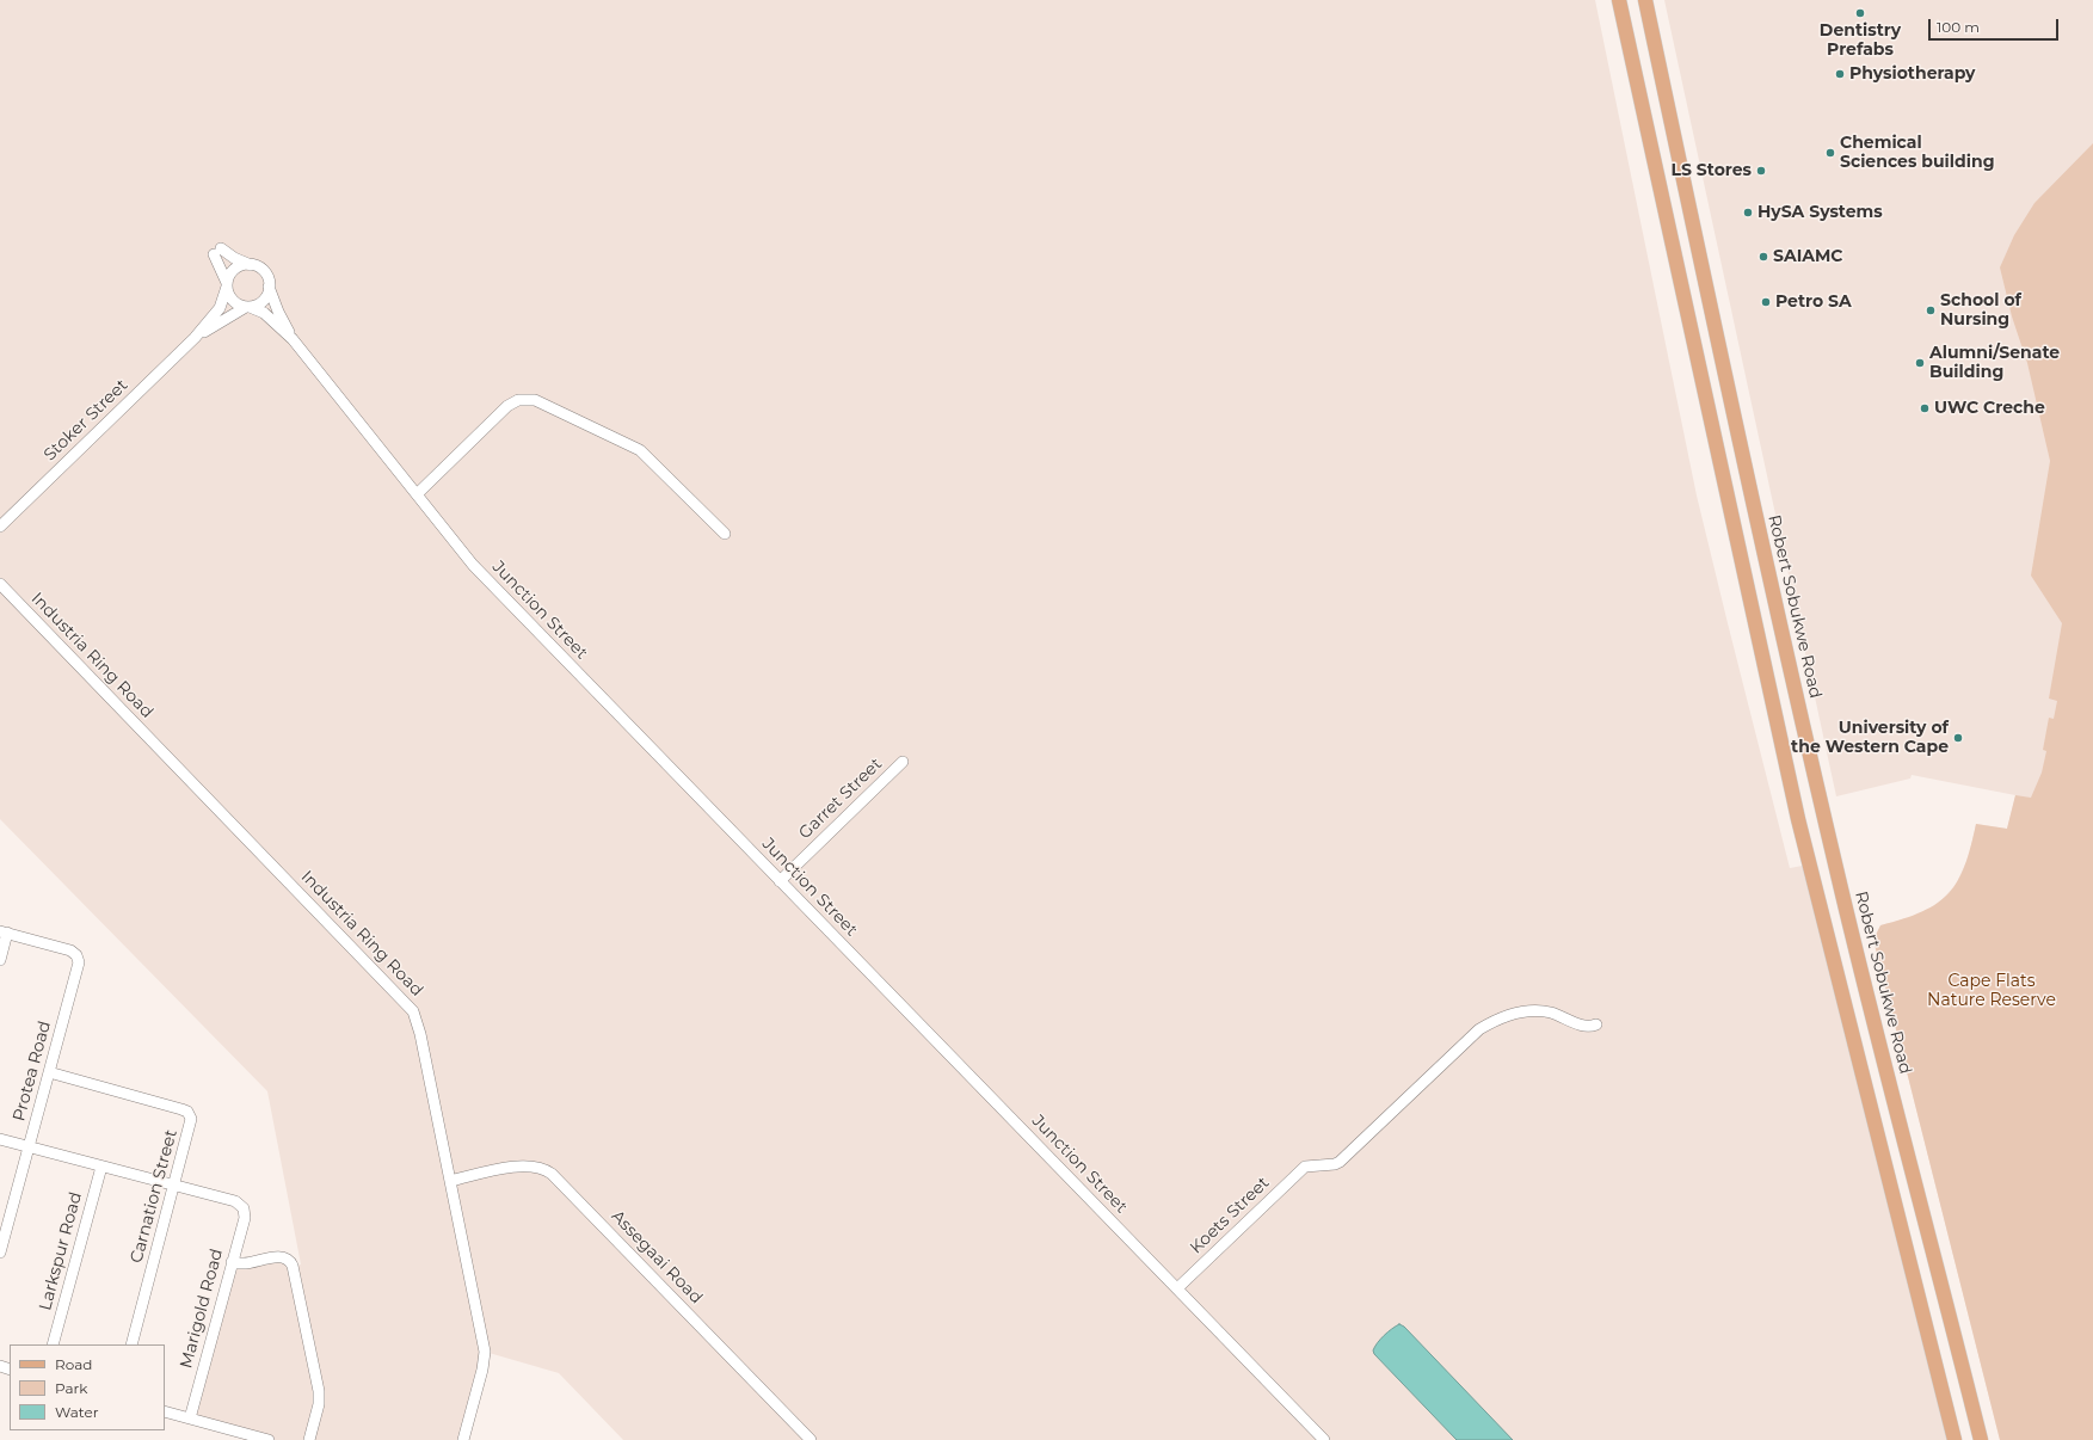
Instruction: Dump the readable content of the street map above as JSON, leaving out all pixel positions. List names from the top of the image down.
{
  "streets": {
    "main road": ["Robert Sobukwe Road"],
    "street": [
      "Stoker Street",
      "Junction Street",
      "Industria Ring Road",
      "Garret Street",
      "Protea Road",
      "Carnation Street",
      "Koets Street",
      "Larkspur Road",
      "Assegaai Road",
      "Marigold Road"
    ]
  },
  "crossings": [
    ["Stoker Street", "Junction Street"],
    ["Junction Street", "Garret Street"],
    ["Junction Street", "Koets Street"],
    ["Industria Ring Road", "Assegaai Road"],
    ["Protea Road", "Carnation Street"],
    ["Carnation Street", "Marigold Road"]
  ],
  "parks": ["Cape Flats Nature Reserve"],
  "places": [
    "Dentistry Prefabs",
    "Physiotherapy",
    "Chemical Sciences building",
    "LS Stores",
    "HySA Systems",
    "SAIAMC",
    "Petro SA",
    "School of Nursing",
    "Alumni/Senate Building",
    "UWC Creche",
    "University of the Western Cape"
  ],
  "legend": ["Road", "Park", "Water"],
  "scale_bar": "100 m"
}
